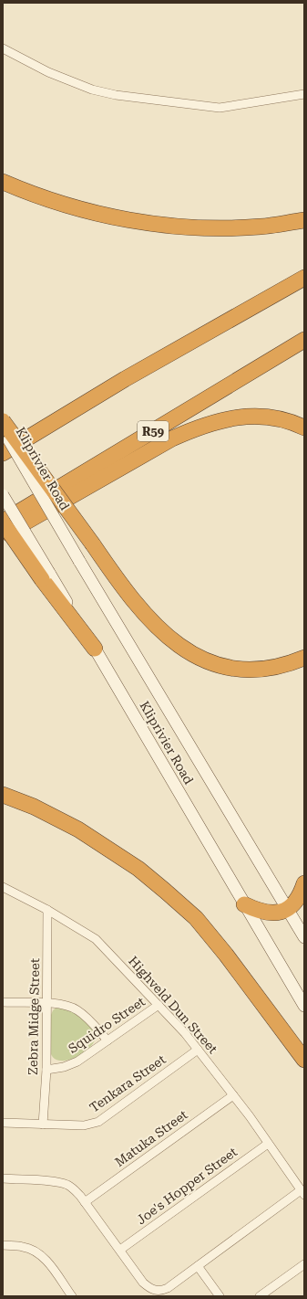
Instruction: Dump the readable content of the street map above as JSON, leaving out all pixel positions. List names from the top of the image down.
{
  "streets": {
    "highway": ["R59"],
    "main road": ["Kliprivier Road"],
    "street": [
      "Highveld Dun Street",
      "Zebra Midge Street",
      "Squidro Street",
      "Tenkara Street",
      "Matuka Street",
      "Joe's Hopper Street"
    ]
  },
  "crossings": [
    ["Highveld Dun Street", "Zebra Midge Street"],
    ["Highveld Dun Street", "Squidro Street"],
    ["Highveld Dun Street", "Tenkara Street"],
    ["Highveld Dun Street", "Matuka Street"],
    ["Highveld Dun Street", "Joe's Hopper Street"],
    ["Zebra Midge Street", "Squidro Street"],
    ["Zebra Midge Street", "Tenkara Street"]
  ]
}
